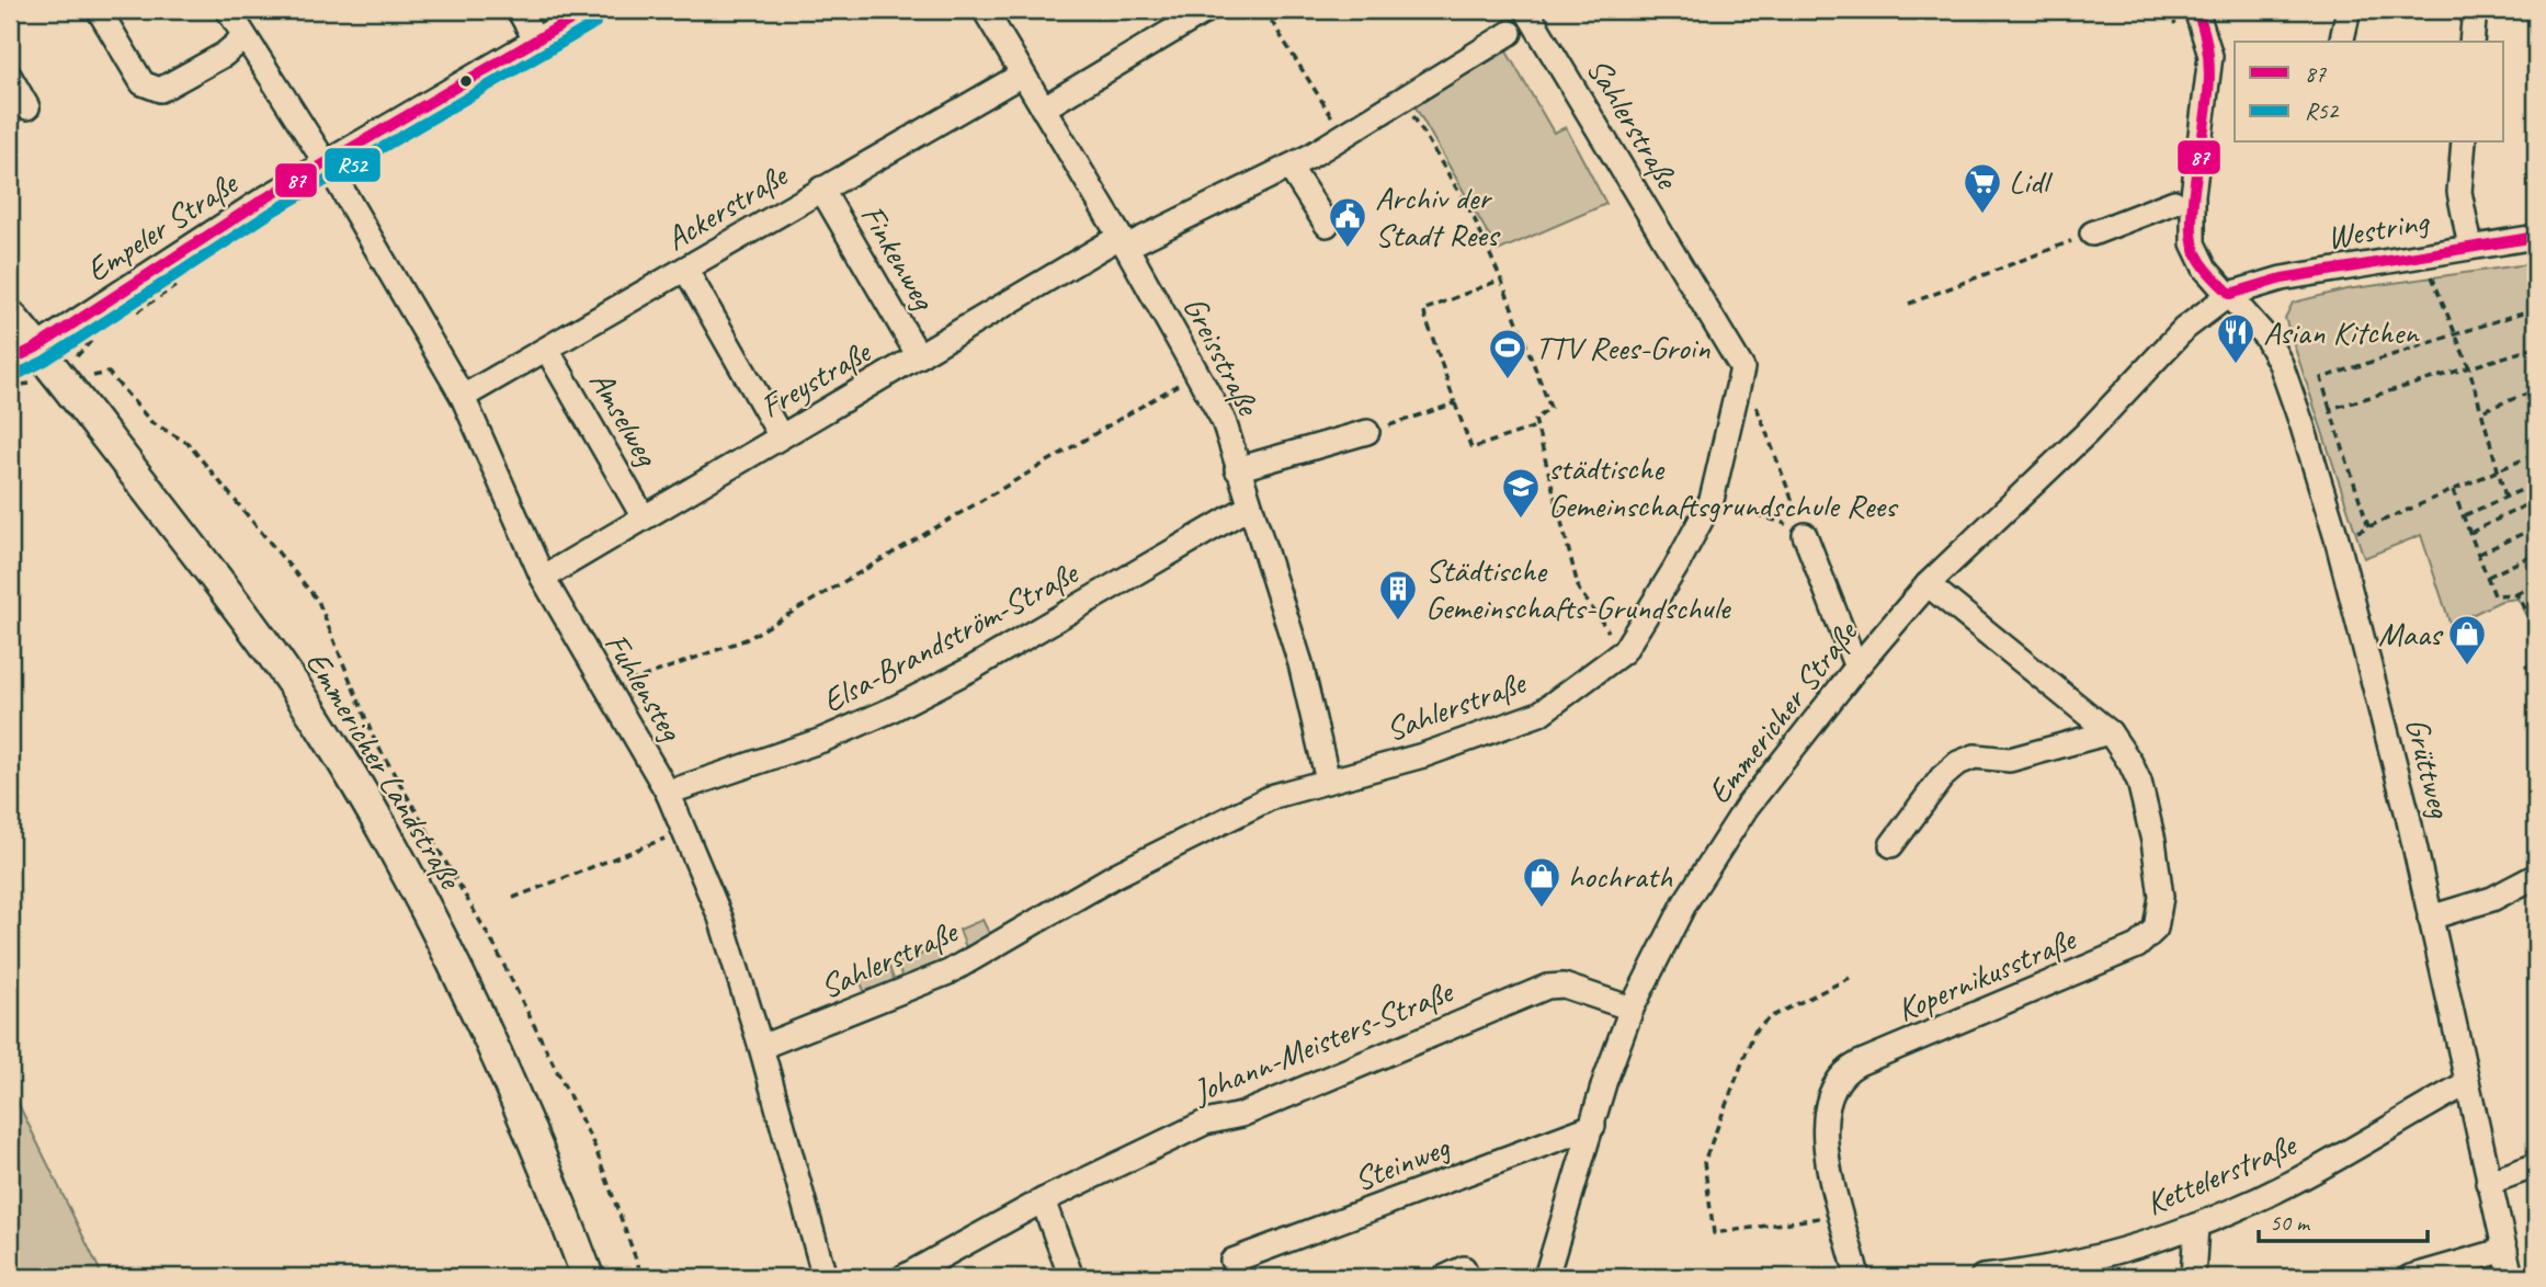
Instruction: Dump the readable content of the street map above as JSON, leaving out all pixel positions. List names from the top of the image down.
{
  "streets": {
    "main road": ["Emmericher Landstraße"],
    "street": [
      "Sahlerstraße",
      "Ackerstraße",
      "Empeler Straße",
      "Westring",
      "Finkenweg",
      "Greisstraße",
      "Freystraße",
      "Amselweg",
      "Elsa-Brandström-Straße",
      "Fuhlensteg",
      "Emmericher Straße",
      "Grüttweg",
      "Kopernikusstraße",
      "Johann-Meisters-Straße",
      "Steinweg",
      "Kettelerstraße"
    ]
  },
  "crossings": [
    ["Sahlerstraße", "Greisstraße"],
    ["Sahlerstraße", "Freystraße"],
    ["Sahlerstraße", "Fuhlensteg"],
    ["Ackerstraße", "Finkenweg"],
    ["Ackerstraße", "Greisstraße"],
    ["Ackerstraße", "Amselweg"],
    ["Ackerstraße", "Fuhlensteg"],
    ["Empeler Straße", "Fuhlensteg"],
    ["Empeler Straße", "Emmericher Landstraße"],
    ["Westring", "Emmericher Straße"],
    ["Westring", "Grüttweg"],
    ["Finkenweg", "Freystraße"],
    ["Greisstraße", "Freystraße"],
    ["Greisstraße", "Elsa-Brandström-Straße"],
    ["Freystraße", "Amselweg"],
    ["Freystraße", "Fuhlensteg"],
    ["Elsa-Brandström-Straße", "Fuhlensteg"],
    ["Emmericher Straße", "Grüttweg"],
    ["Emmericher Straße", "Kopernikusstraße"],
    ["Emmericher Straße", "Johann-Meisters-Straße"],
    ["Emmericher Straße", "Steinweg"],
    ["Grüttweg", "Kettelerstraße"]
  ],
  "places": {
    "supermarket": ["Lidl"],
    "public building": ["Archiv der Stadt Rees"],
    "restaurant": ["Asian Kitchen"],
    "sports": ["TTV Rees-Groin"],
    "school or university": ["städtische Gemeinschaftsgrundschule Rees"],
    "building": ["Städtische Gemeinschafts-Grundschule"],
    "shop": ["Maas", "hochrath"]
  },
  "lines": ["transit line 87", "transit line R52"],
  "legend": ["87", "R52"],
  "scale_bar": "50 m"
}
